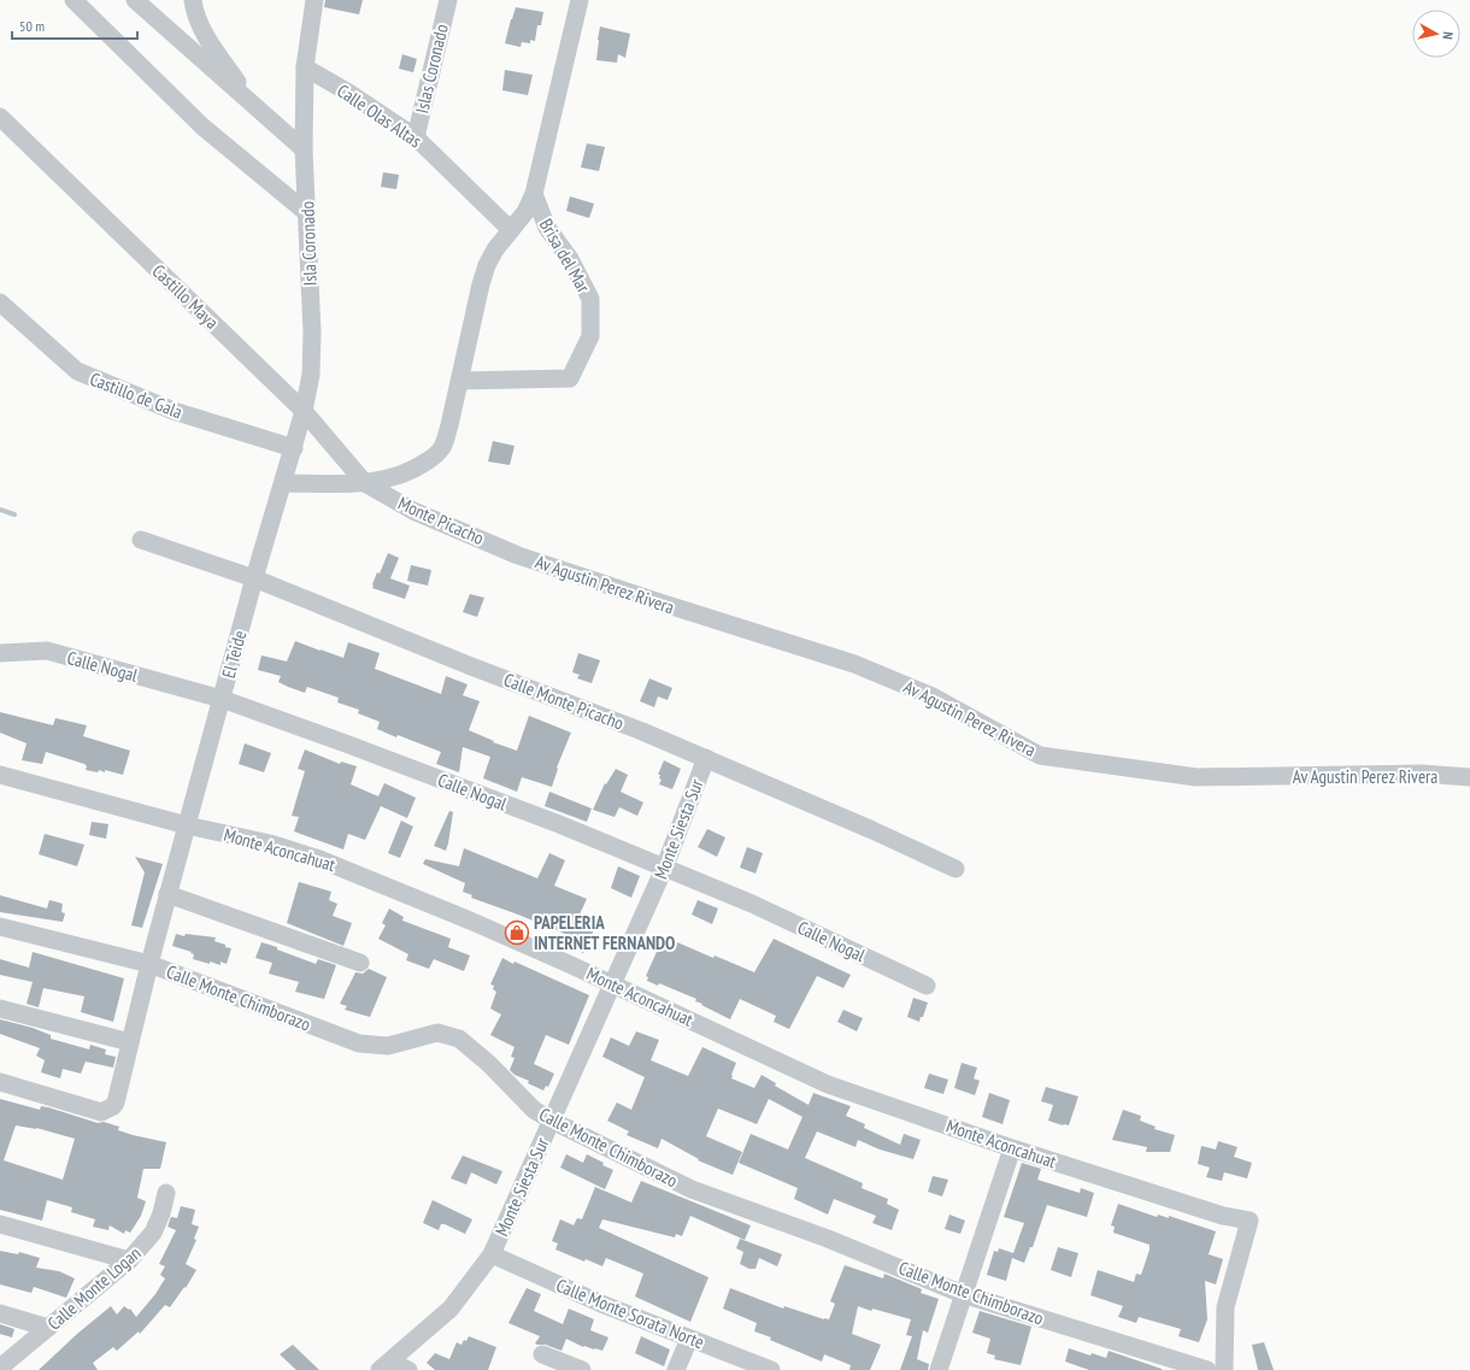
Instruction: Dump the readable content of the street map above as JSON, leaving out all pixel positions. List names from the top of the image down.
{
  "streets": {
    "street": [
      "Islas Coronado",
      "Calle Olas Altas",
      "Isla Coronado",
      "Brisa del Mar",
      "Castillo Maya",
      "Castillo de Gala",
      "Monte Picacho",
      "Av Agustin Perez Rivera",
      "El Teide",
      "Calle Nogal",
      "Calle Monte Picacho",
      "Monte Siesta Sur",
      "Monte Aconcahuat",
      "Calle Monte Chimborazo",
      "Calle Monte Logan",
      "Calle Monte Sorata Norte"
    ]
  },
  "crossings": [
    ["Islas Coronado", "Calle Olas Altas"],
    ["Calle Olas Altas", "Isla Coronado"],
    ["Calle Olas Altas", "Brisa del Mar"],
    ["Isla Coronado", "Brisa del Mar"],
    ["Isla Coronado", "Castillo Maya"],
    ["Isla Coronado", "Castillo de Gala"],
    ["Isla Coronado", "El Teide"],
    ["Brisa del Mar", "Castillo Maya"],
    ["Brisa del Mar", "Monte Picacho"],
    ["Brisa del Mar", "El Teide"],
    ["Castillo Maya", "Monte Picacho"],
    ["Monte Picacho", "Av Agustin Perez Rivera"],
    ["El Teide", "Calle Nogal"],
    ["El Teide", "Calle Monte Picacho"],
    ["El Teide", "Monte Aconcahuat"],
    ["Calle Nogal", "Monte Siesta Sur"],
    ["Calle Monte Picacho", "Monte Siesta Sur"],
    ["Monte Siesta Sur", "Monte Aconcahuat"],
    ["Monte Siesta Sur", "Calle Monte Chimborazo"],
    ["Monte Siesta Sur", "Calle Monte Sorata Norte"]
  ],
  "places": {
    "shop": ["PAPELERIA INTERNET FERNANDO"]
  },
  "scale_bar": "50 m",
  "north": "right"
}
